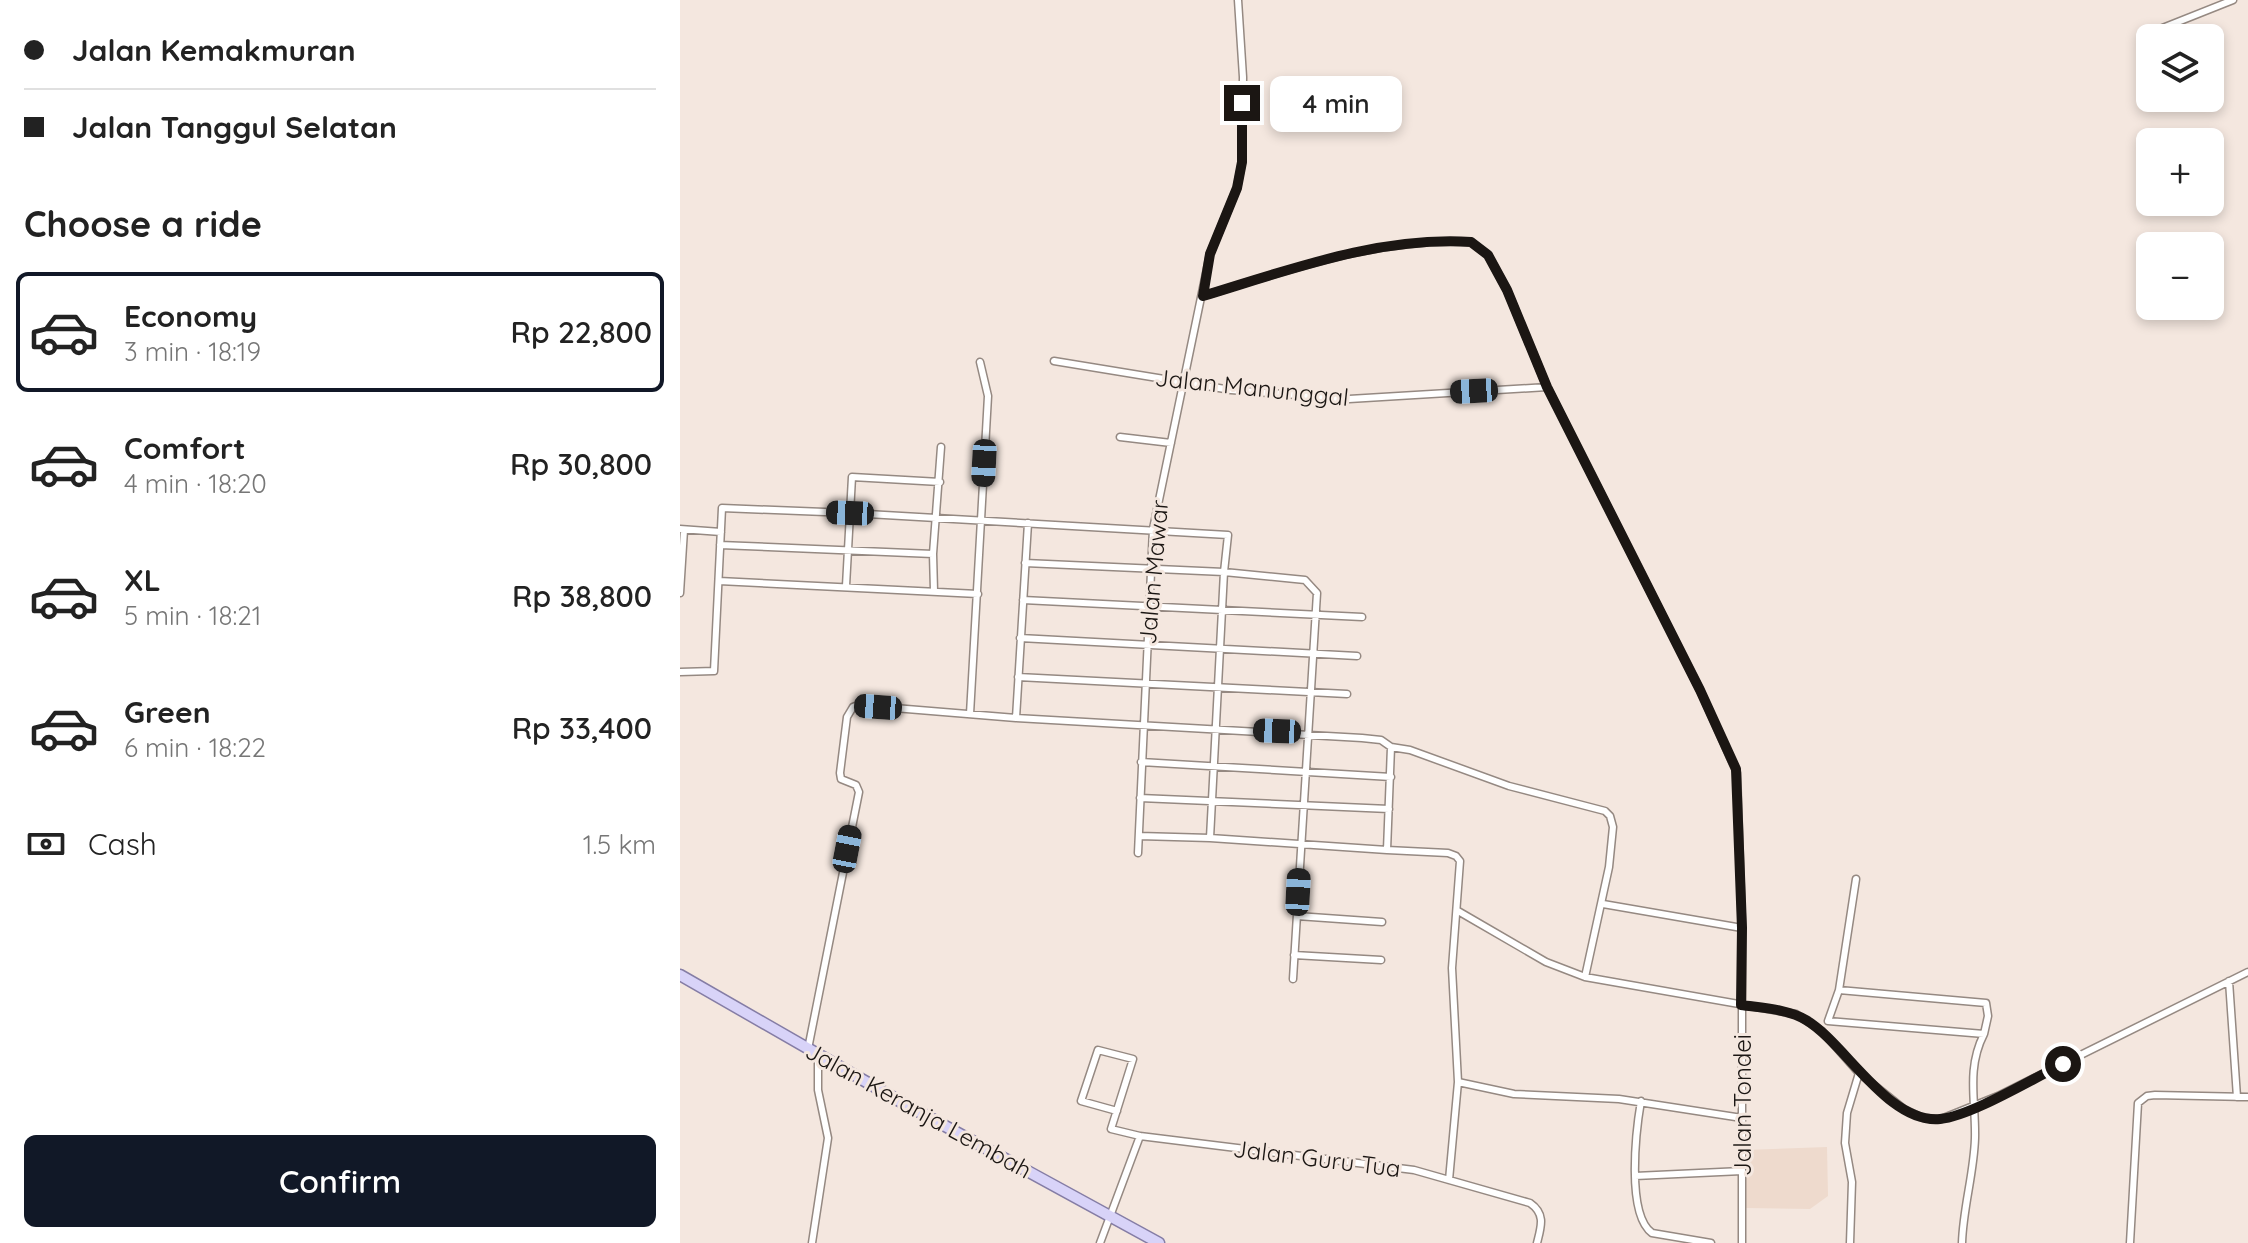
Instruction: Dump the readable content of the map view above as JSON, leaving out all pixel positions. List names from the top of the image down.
{
  "streets": {
    "main road": ["Jalan Keranja Lembah"],
    "street": [
      "Jalan Manunggal",
      "Jalan Mawar",
      "Jalan Tondei",
      "Jalan Guru Tua"
    ]
  },
  "crossings": [
    ["Jalan Manunggal", "Jalan Mawar"],
    ["Jalan Manunggal", "Jalan Tondei"],
    ["Jalan Mawar", "Jalan Tondei"]
  ],
  "page": {
    "banner": ["Jalan Kemakmuran", "Jalan Tanggul Selatan"],
    "map_buttons": ["+", "−"],
    "bubble": "4 min",
    "heading": "Choose a ride",
    "list": [
      {
        "name": "Economy",
        "note": "3 min · 18:19",
        "value": "Rp 22,800"
      },
      {
        "name": "Comfort",
        "note": "4 min · 18:20",
        "value": "Rp 30,800"
      },
      {
        "name": "XL",
        "note": "5 min · 18:21",
        "value": "Rp 38,800"
      },
      {
        "name": "Green",
        "note": "6 min · 18:22",
        "value": "Rp 33,400"
      }
    ],
    "pay": ["Cash", "1.5 km"],
    "buttons": "Confirm"
  }
}
